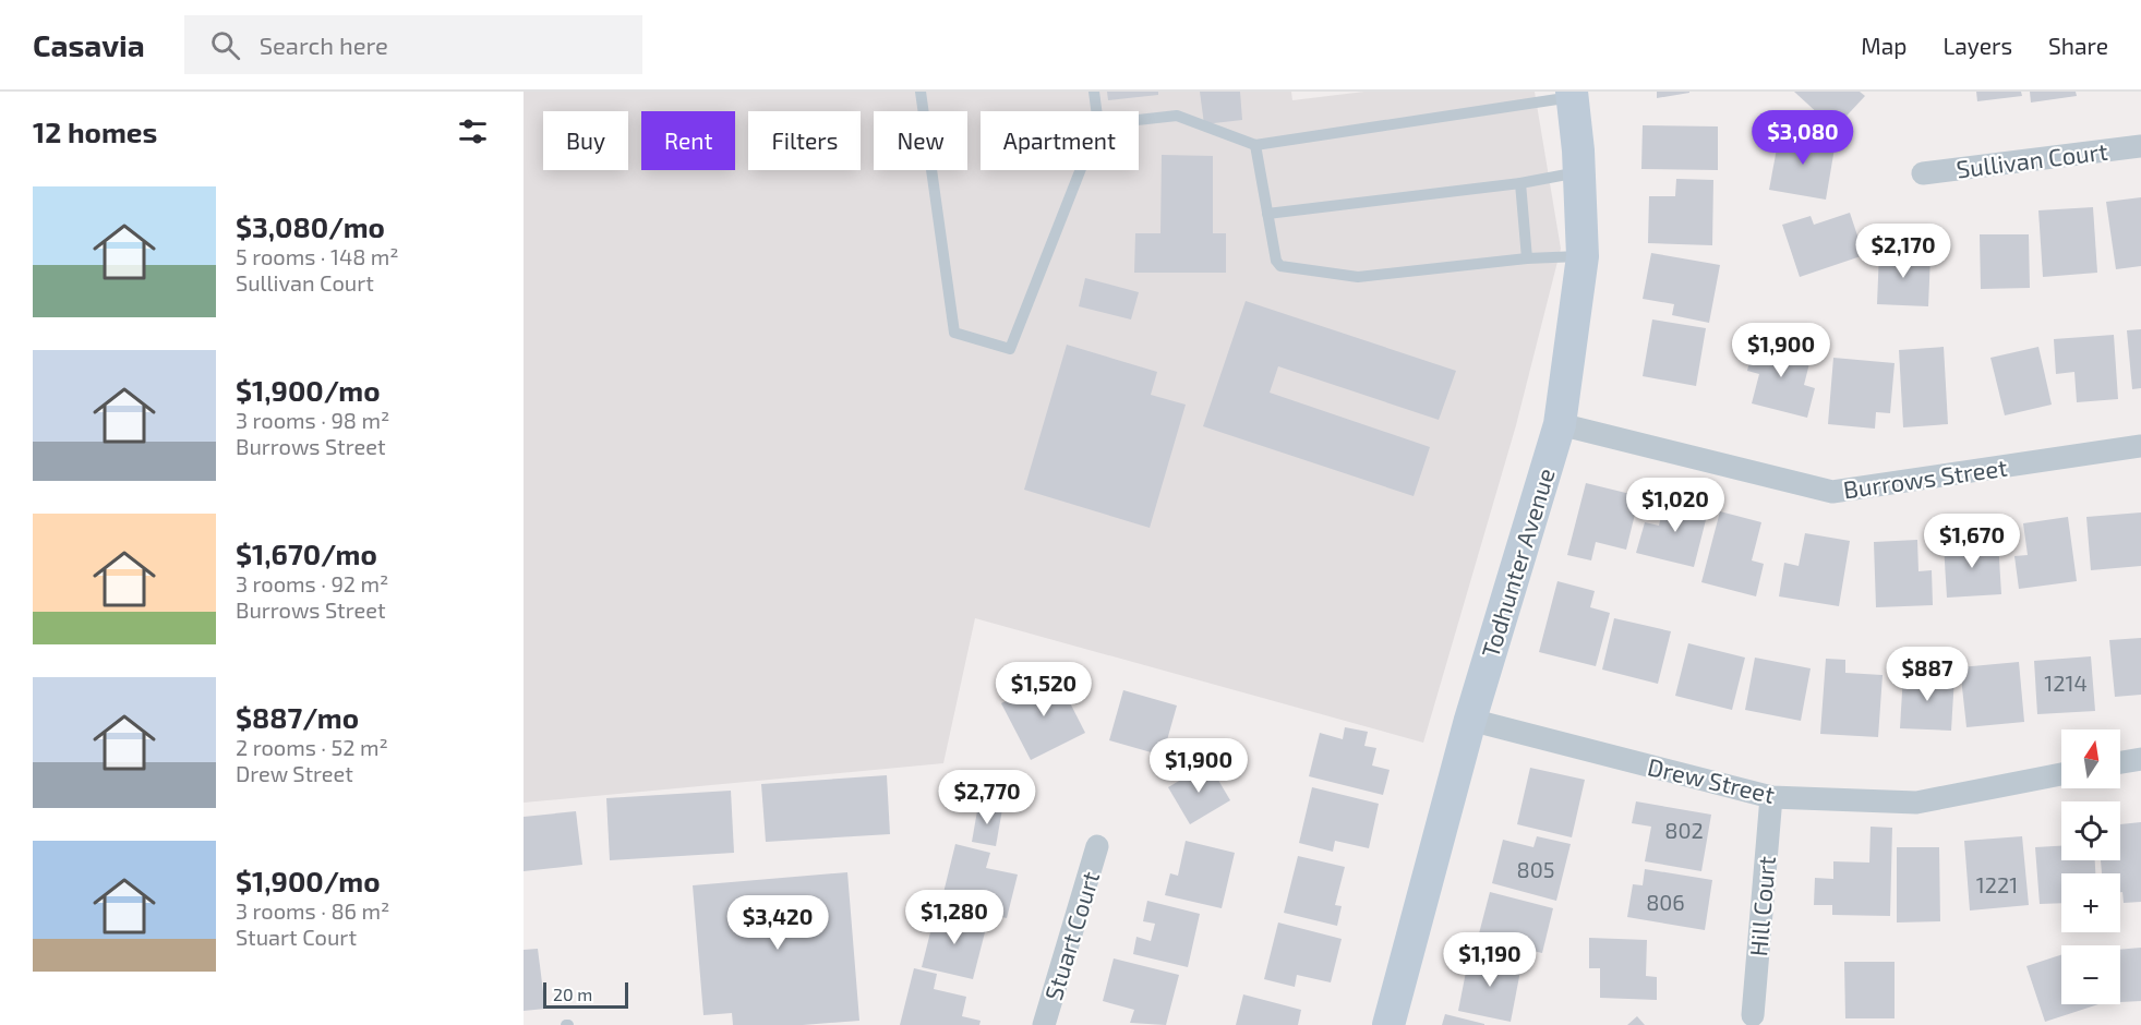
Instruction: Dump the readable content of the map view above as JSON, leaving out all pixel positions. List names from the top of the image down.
{
  "streets": {
    "street": [
      "Sullivan Court",
      "Burrows Street",
      "Todhunter Avenue",
      "Drew Street",
      "Hill Court",
      "Stuart Court"
    ]
  },
  "crossings": [
    ["Burrows Street", "Todhunter Avenue"],
    ["Todhunter Avenue", "Drew Street"],
    ["Drew Street", "Hill Court"]
  ],
  "house_numbers": [
    "1214",
    "802",
    "805",
    "1221",
    "806"
  ],
  "scale_bar": "20 m",
  "north": "top",
  "page": {
    "header": "Casavia",
    "search": "Search here",
    "nav": ["Map", "Layers", "Share"],
    "heading": "12 homes",
    "price": [
      "$3,080",
      "$2,170",
      "$1,900",
      "$1,020",
      "$1,670",
      "$887",
      "$1,520",
      "$1,900",
      "$2,770",
      "$1,280",
      "$3,420",
      "$1,190"
    ],
    "chip": [
      "Buy",
      "Rent",
      "Filters",
      "New",
      "Apartment"
    ],
    "list": [
      {
        "name": "$3,080/mo",
        "note": "5 rooms · 148 m² · Sullivan Court"
      },
      {
        "name": "$1,900/mo",
        "note": "3 rooms · 98 m² · Burrows Street"
      },
      {
        "name": "$1,670/mo",
        "note": "3 rooms · 92 m² · Burrows Street"
      },
      {
        "name": "$887/mo",
        "note": "2 rooms · 52 m² · Drew Street"
      },
      {
        "name": "$1,900/mo",
        "note": "3 rooms · 86 m² · Stuart Court"
      }
    ],
    "map_buttons": ["+", "−"],
    "scale": "20 m"
  }
}
